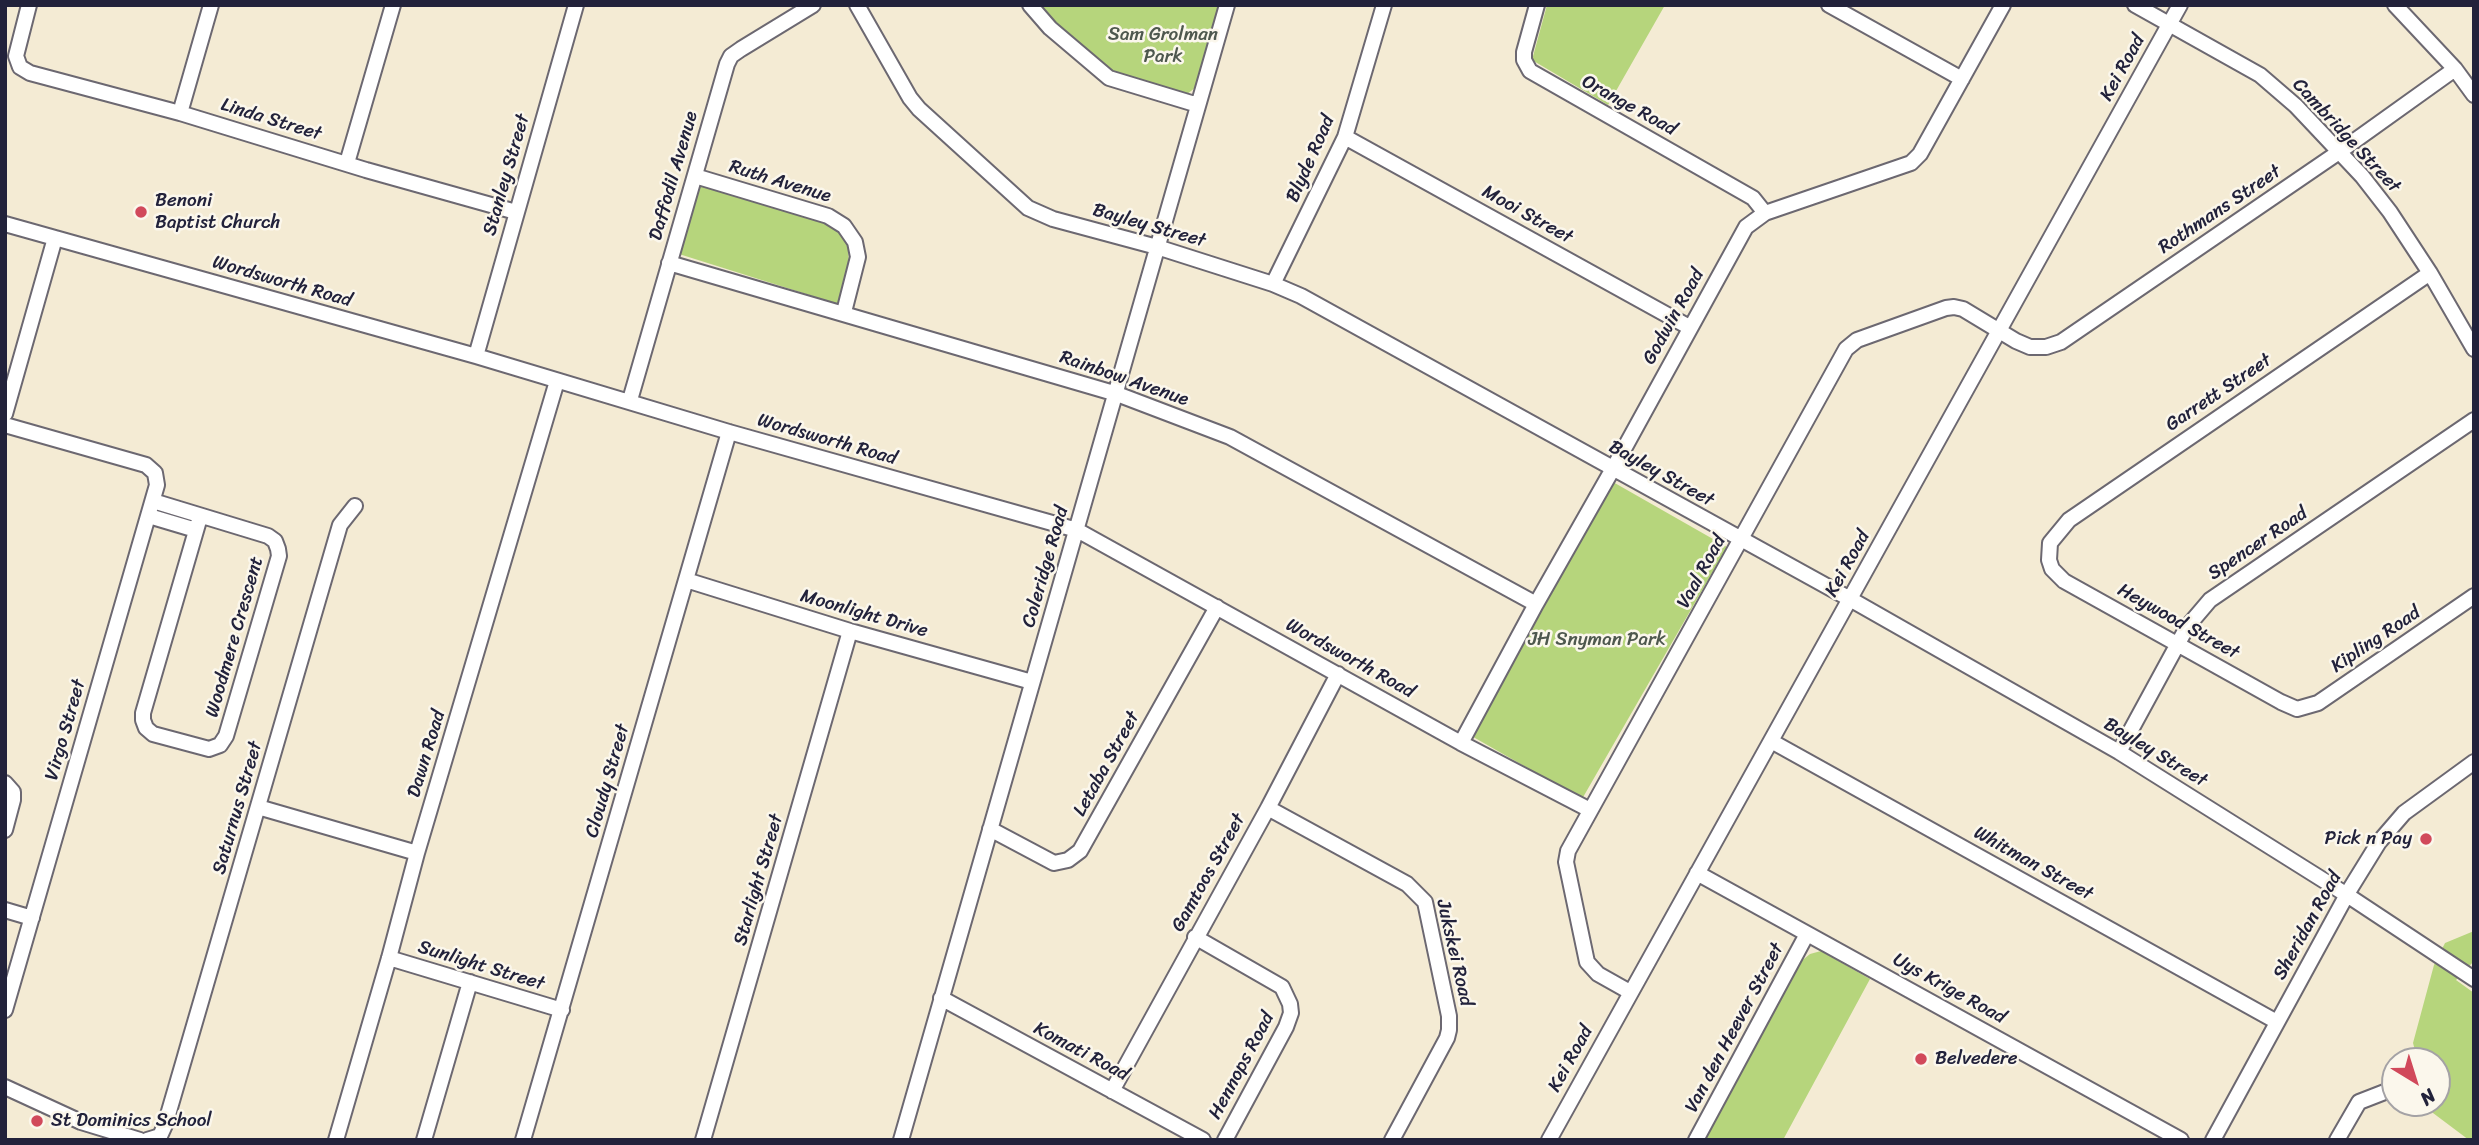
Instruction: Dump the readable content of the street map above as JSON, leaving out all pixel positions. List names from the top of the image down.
{
  "streets": {
    "street": [
      "Kei Road",
      "Orange Road",
      "Linda Street",
      "Cambridge Street",
      "Blyde Road",
      "Stanley Street",
      "Daffodil Avenue",
      "Ruth Avenue",
      "Rothmans Street",
      "Mooi Street",
      "Bayley Street",
      "Wordsworth Road",
      "Godwin Road",
      "Rainbow Avenue",
      "Garrett Street",
      "Spencer Road",
      "Coleridge Road",
      "Vaal Road",
      "Moonlight Drive",
      "Heywood Street",
      "Woodmere Crescent",
      "Kipling Road",
      "Virgo Street",
      "Dawn Road",
      "Letaba Street",
      "Cloudy Street",
      "Saturnus Street",
      "Whitman Street",
      "Gamtoos Street",
      "Starlight Street",
      "Sheridan Road",
      "Jukskei Road",
      "Sunlight Street",
      "Uys Krige Road",
      "Van den Heever Street",
      "Komati Road",
      "Hennops Road"
    ]
  },
  "crossings": [
    ["Kei Road", "Cambridge Street"],
    ["Kei Road", "Rothmans Street"],
    ["Kei Road", "Bayley Street"],
    ["Kei Road", "Vaal Road"],
    ["Kei Road", "Whitman Street"],
    ["Kei Road", "Uys Krige Road"],
    ["Orange Road", "Godwin Road"],
    ["Linda Street", "Stanley Street"],
    ["Cambridge Street", "Rothmans Street"],
    ["Cambridge Street", "Garrett Street"],
    ["Blyde Road", "Mooi Street"],
    ["Blyde Road", "Bayley Street"],
    ["Stanley Street", "Wordsworth Road"],
    ["Daffodil Avenue", "Ruth Avenue"],
    ["Daffodil Avenue", "Wordsworth Road"],
    ["Daffodil Avenue", "Rainbow Avenue"],
    ["Ruth Avenue", "Rainbow Avenue"],
    ["Rothmans Street", "Vaal Road"],
    ["Mooi Street", "Godwin Road"],
    ["Bayley Street", "Godwin Road"],
    ["Bayley Street", "Spencer Road"],
    ["Bayley Street", "Coleridge Road"],
    ["Bayley Street", "Vaal Road"],
    ["Bayley Street", "Sheridan Road"],
    ["Wordsworth Road", "Godwin Road"],
    ["Wordsworth Road", "Coleridge Road"],
    ["Wordsworth Road", "Vaal Road"],
    ["Wordsworth Road", "Dawn Road"],
    ["Wordsworth Road", "Letaba Street"],
    ["Wordsworth Road", "Cloudy Street"],
    ["Wordsworth Road", "Gamtoos Street"],
    ["Godwin Road", "Rainbow Avenue"],
    ["Rainbow Avenue", "Coleridge Road"],
    ["Garrett Street", "Heywood Street"],
    ["Spencer Road", "Heywood Street"],
    ["Coleridge Road", "Moonlight Drive"],
    ["Coleridge Road", "Letaba Street"],
    ["Coleridge Road", "Komati Road"],
    ["Moonlight Drive", "Cloudy Street"],
    ["Moonlight Drive", "Starlight Street"],
    ["Heywood Street", "Kipling Road"],
    ["Woodmere Crescent", "Virgo Street"],
    ["Dawn Road", "Sunlight Street"],
    ["Cloudy Street", "Sunlight Street"],
    ["Whitman Street", "Sheridan Road"],
    ["Gamtoos Street", "Jukskei Road"],
    ["Gamtoos Street", "Komati Road"],
    ["Gamtoos Street", "Hennops Road"],
    ["Uys Krige Road", "Van den Heever Street"]
  ],
  "parks": ["Sam Grolman Park", "JH Snyman Park"],
  "places": [
    "Benoni Baptist Church",
    "Pick n Pay",
    "Belvedere",
    "St Dominics School"
  ],
  "north": "bottom right"
}
